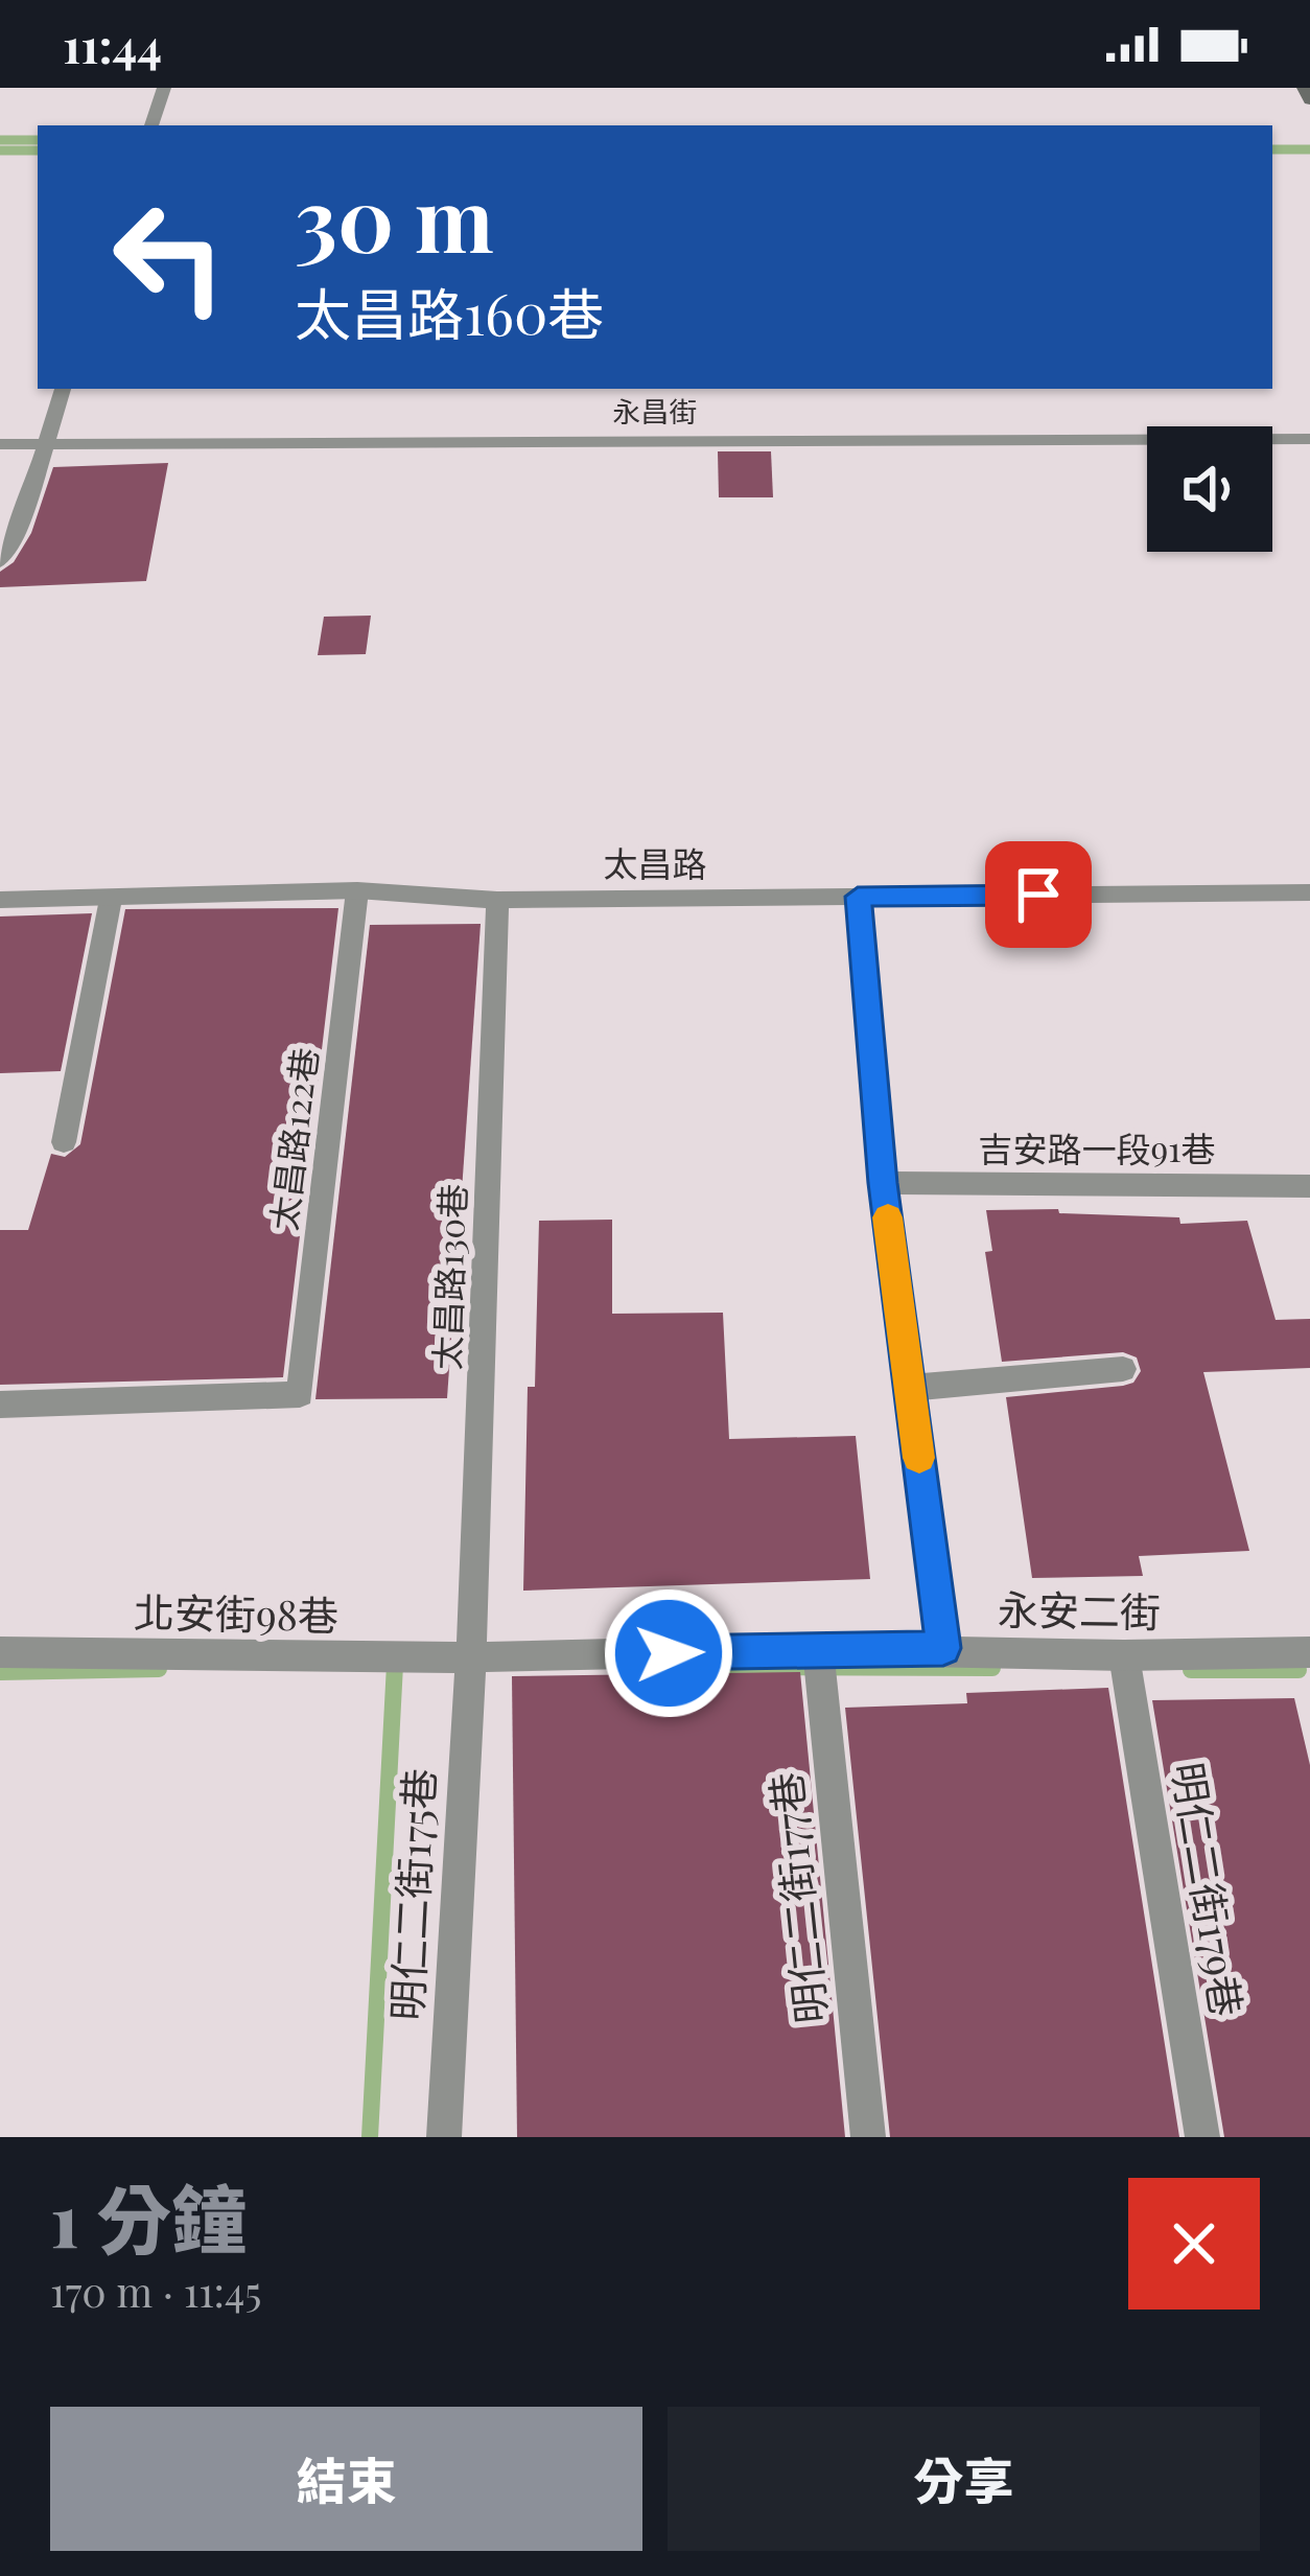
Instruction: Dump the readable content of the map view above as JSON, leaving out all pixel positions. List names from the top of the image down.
{
  "streets": {
    "street": [
      "永昌街",
      "太昌路",
      "太昌路122巷",
      "吉安路一段91巷",
      "太昌路130巷",
      "永安二街",
      "北安街98巷",
      "明仁二街179巷",
      "明仁二街175巷",
      "明仁二街177巷"
    ]
  },
  "crossings": [
    ["太昌路", "太昌路122巷"],
    ["太昌路", "太昌路130巷"],
    ["太昌路130巷", "永安二街"],
    ["太昌路130巷", "北安街98巷"],
    ["太昌路130巷", "明仁二街175巷"],
    ["永安二街", "北安街98巷"],
    ["永安二街", "明仁二街179巷"],
    ["永安二街", "明仁二街175巷"],
    ["永安二街", "明仁二街177巷"],
    ["北安街98巷", "明仁二街175巷"]
  ],
  "page": {
    "status": "11:44",
    "turn": ["30 m", "太昌路160巷"],
    "heading": ["1 分鐘", "170 m · 11:45"],
    "buttons": ["結束", "分享"]
  }
}
